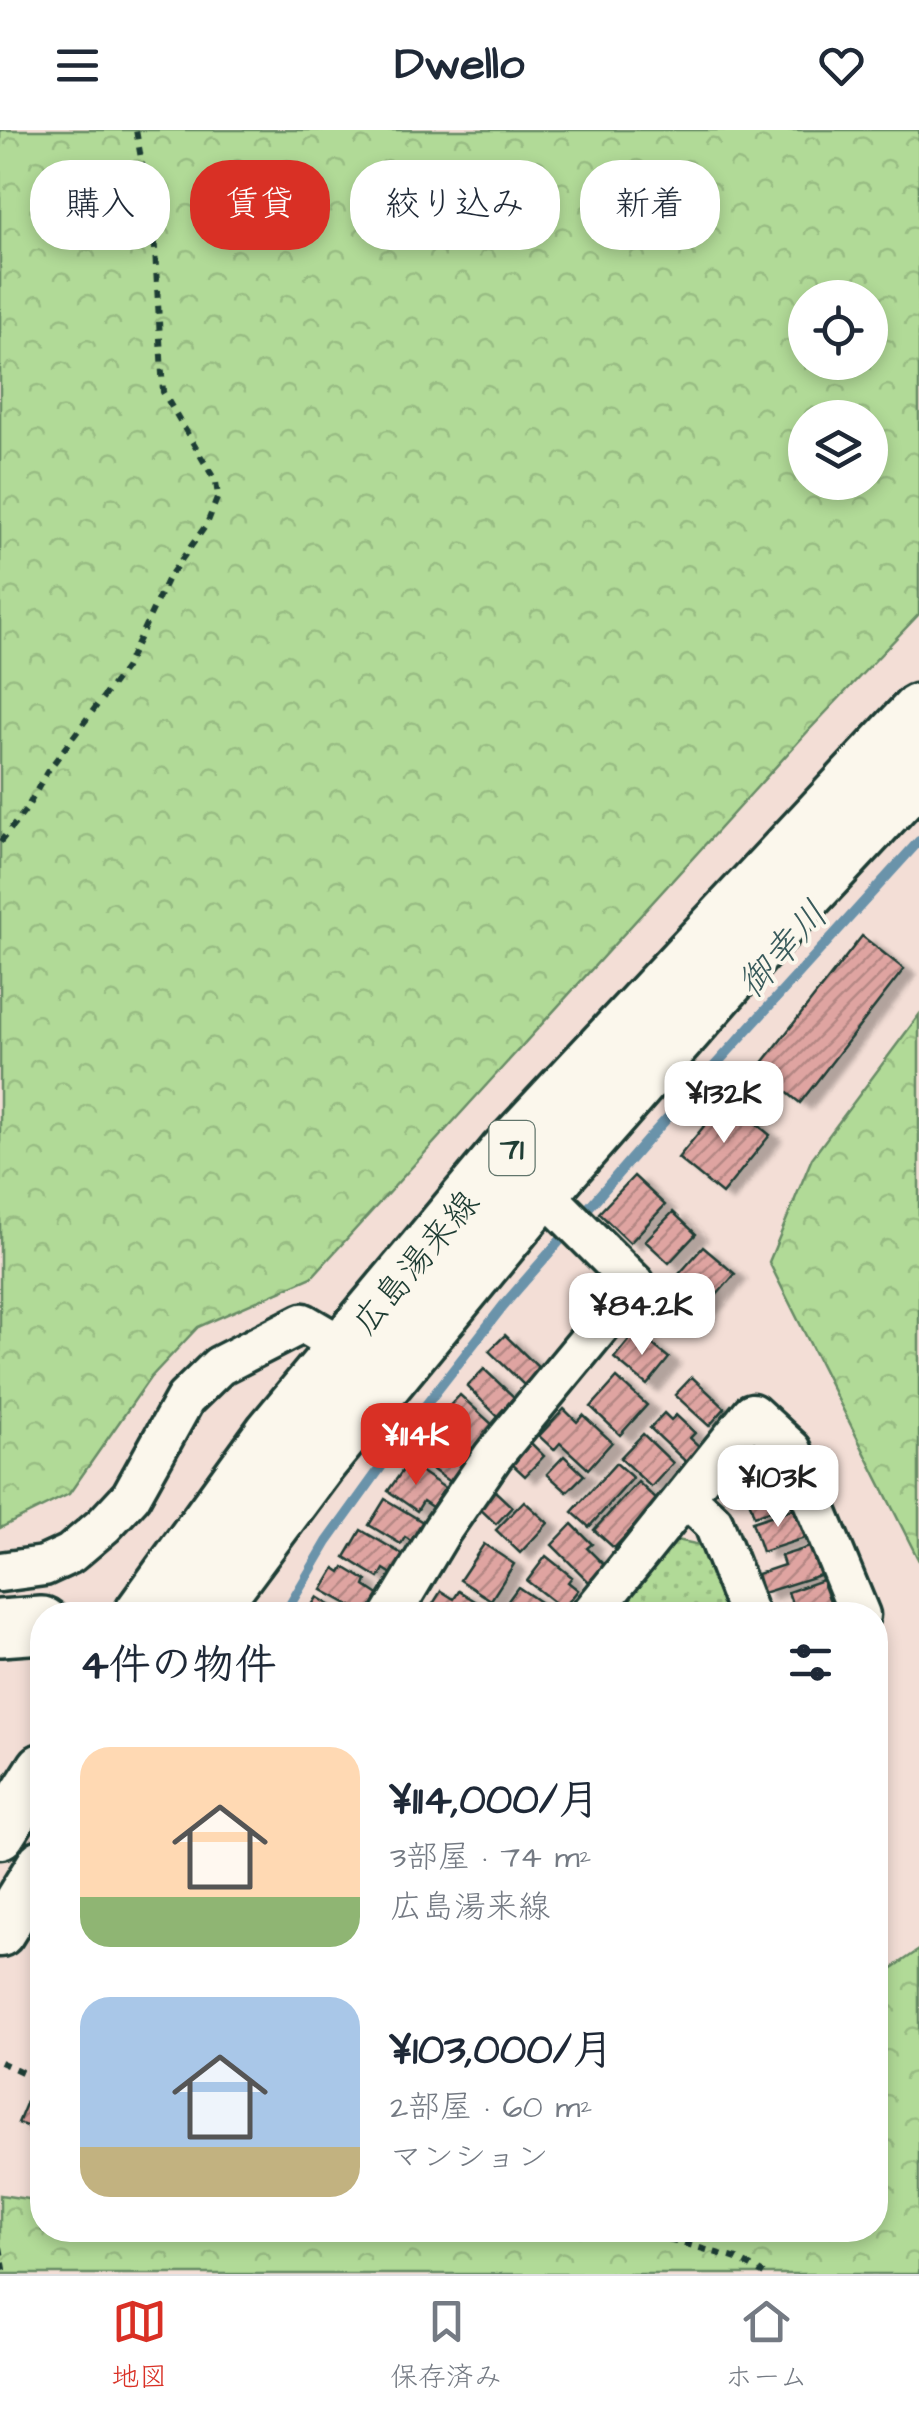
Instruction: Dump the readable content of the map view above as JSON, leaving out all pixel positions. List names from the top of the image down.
{
  "streets": {
    "main road": ["71", "広島湯来線"]
  },
  "water": ["御幸川"],
  "page": {
    "header": "Dwello",
    "chip": [
      "購入",
      "賃貸",
      "絞り込み",
      "新着"
    ],
    "price": [
      "¥132K",
      "¥84.2K",
      "¥114K",
      "¥103K"
    ],
    "heading": "4件の物件",
    "list": [
      {
        "name": "¥114,000/月",
        "note": "3部屋 · 74 m² · 広島湯来線"
      },
      {
        "name": "¥103,000/月",
        "note": "2部屋 · 60 m² · マンション"
      }
    ],
    "tabs": ["地図", "保存済み", "ホーム"]
  }
}
